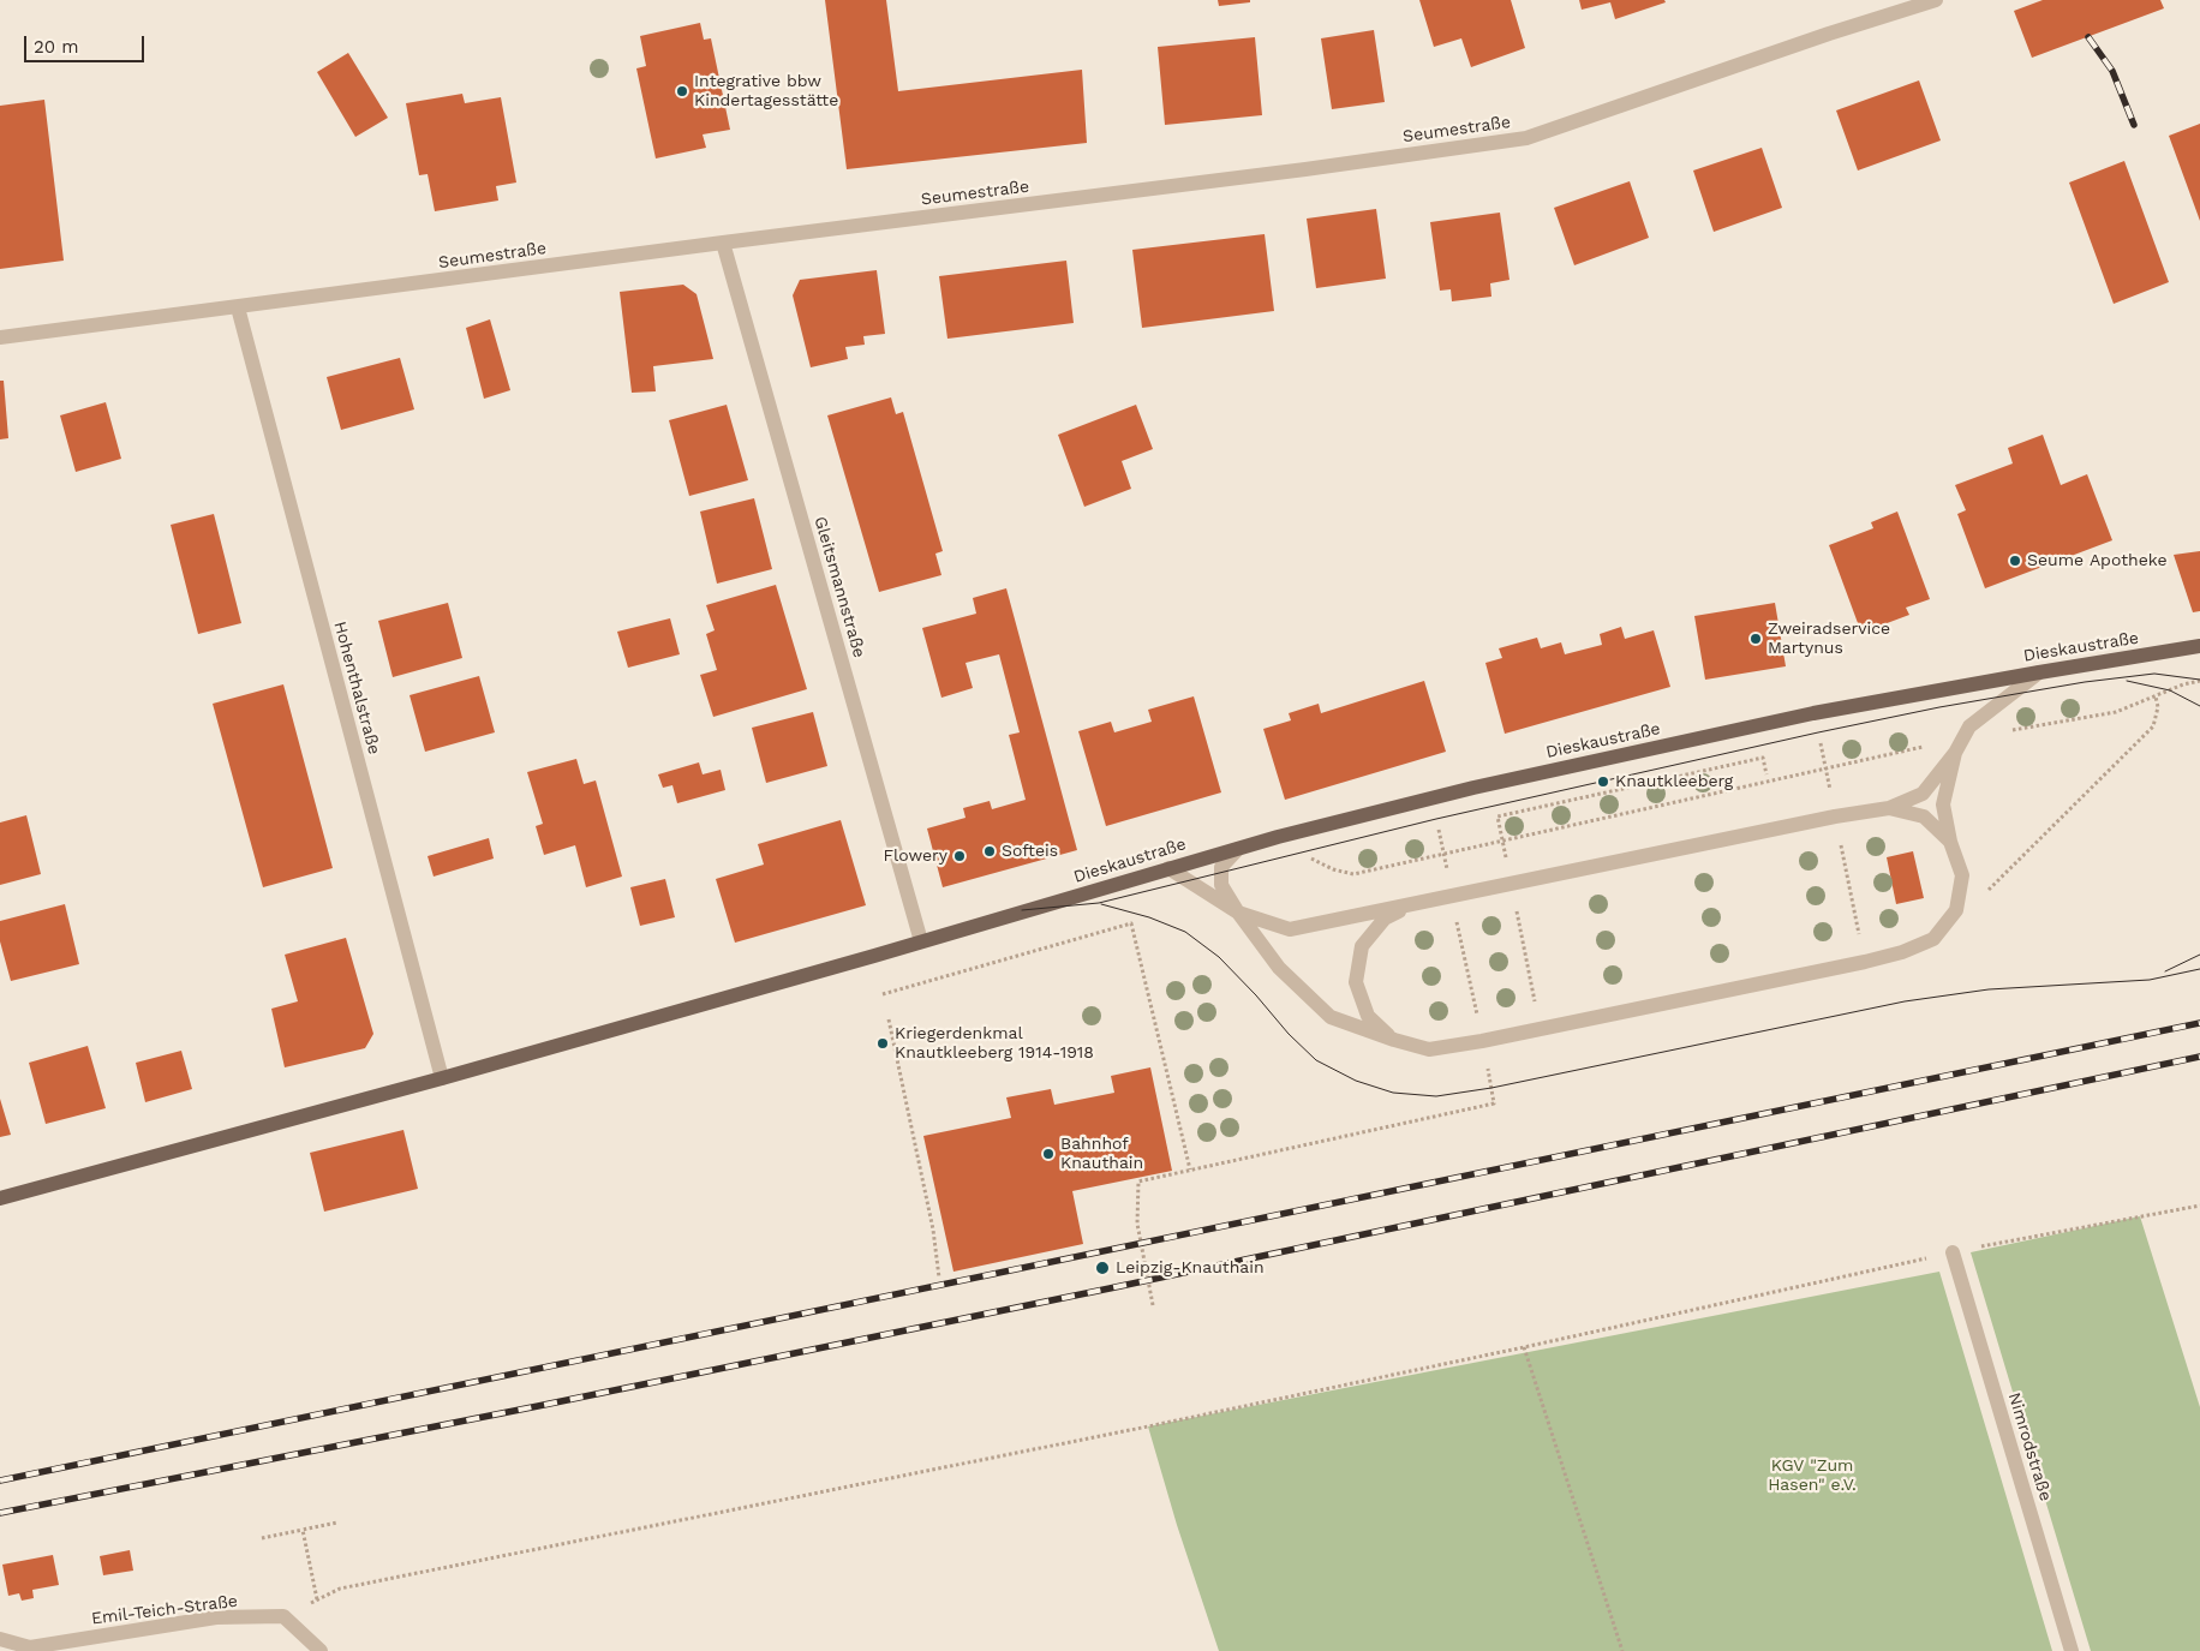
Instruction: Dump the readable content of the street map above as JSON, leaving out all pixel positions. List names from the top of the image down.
{
  "streets": {
    "main road": ["Dieskaustraße"],
    "street": [
      "Seumestraße",
      "Gleitsmannstraße",
      "Hohenthalstraße",
      "Nimrodstraße",
      "Emil-Teich-Straße"
    ]
  },
  "crossings": [
    ["Seumestraße", "Gleitsmannstraße"],
    ["Seumestraße", "Hohenthalstraße"],
    ["Gleitsmannstraße", "Dieskaustraße"],
    ["Dieskaustraße", "Hohenthalstraße"]
  ],
  "parks": ["KGV \"Zum Hasen\" e.V."],
  "places": [
    "Integrative bbw Kindertagesstätte",
    "Seume Apotheke",
    "Zweiradservice Martynus",
    "Knautkleeberg",
    "Softeis",
    "Flowery",
    "Kriegerdenkmal Knautkleeberg 1914-1918",
    "Bahnhof Knauthain",
    "Leipzig-Knauthain"
  ],
  "scale_bar": "20 m"
}
